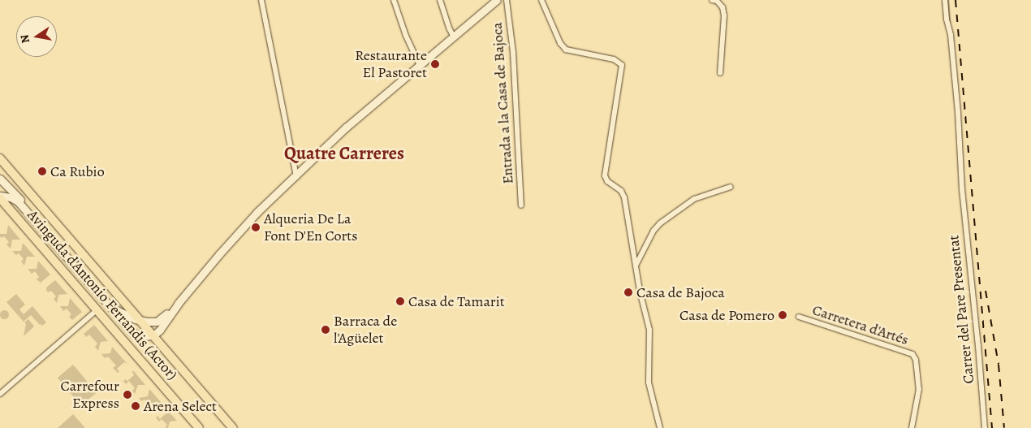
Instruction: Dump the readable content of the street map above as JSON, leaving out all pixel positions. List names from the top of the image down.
{
  "streets": {
    "main road": ["Avinguda d'Antonio Ferrandis (Actor)"],
    "street": ["Entrada a la Casa de Bajoca", "Carrer del Pare Presentat", "Carretera d'Artés"]
  },
  "districts": ["Quatre Carreres"],
  "places": [
    "Restaurante El Pastoret",
    "Ca Rubio",
    "Alqueria De La Font D'En Corts",
    "Casa de Bajoca",
    "Casa de Tamarit",
    "Casa de Pomero",
    "Barraca de l'Agüelet",
    "Carrefour Express",
    "Arena Select"
  ],
  "north": "left"
}
